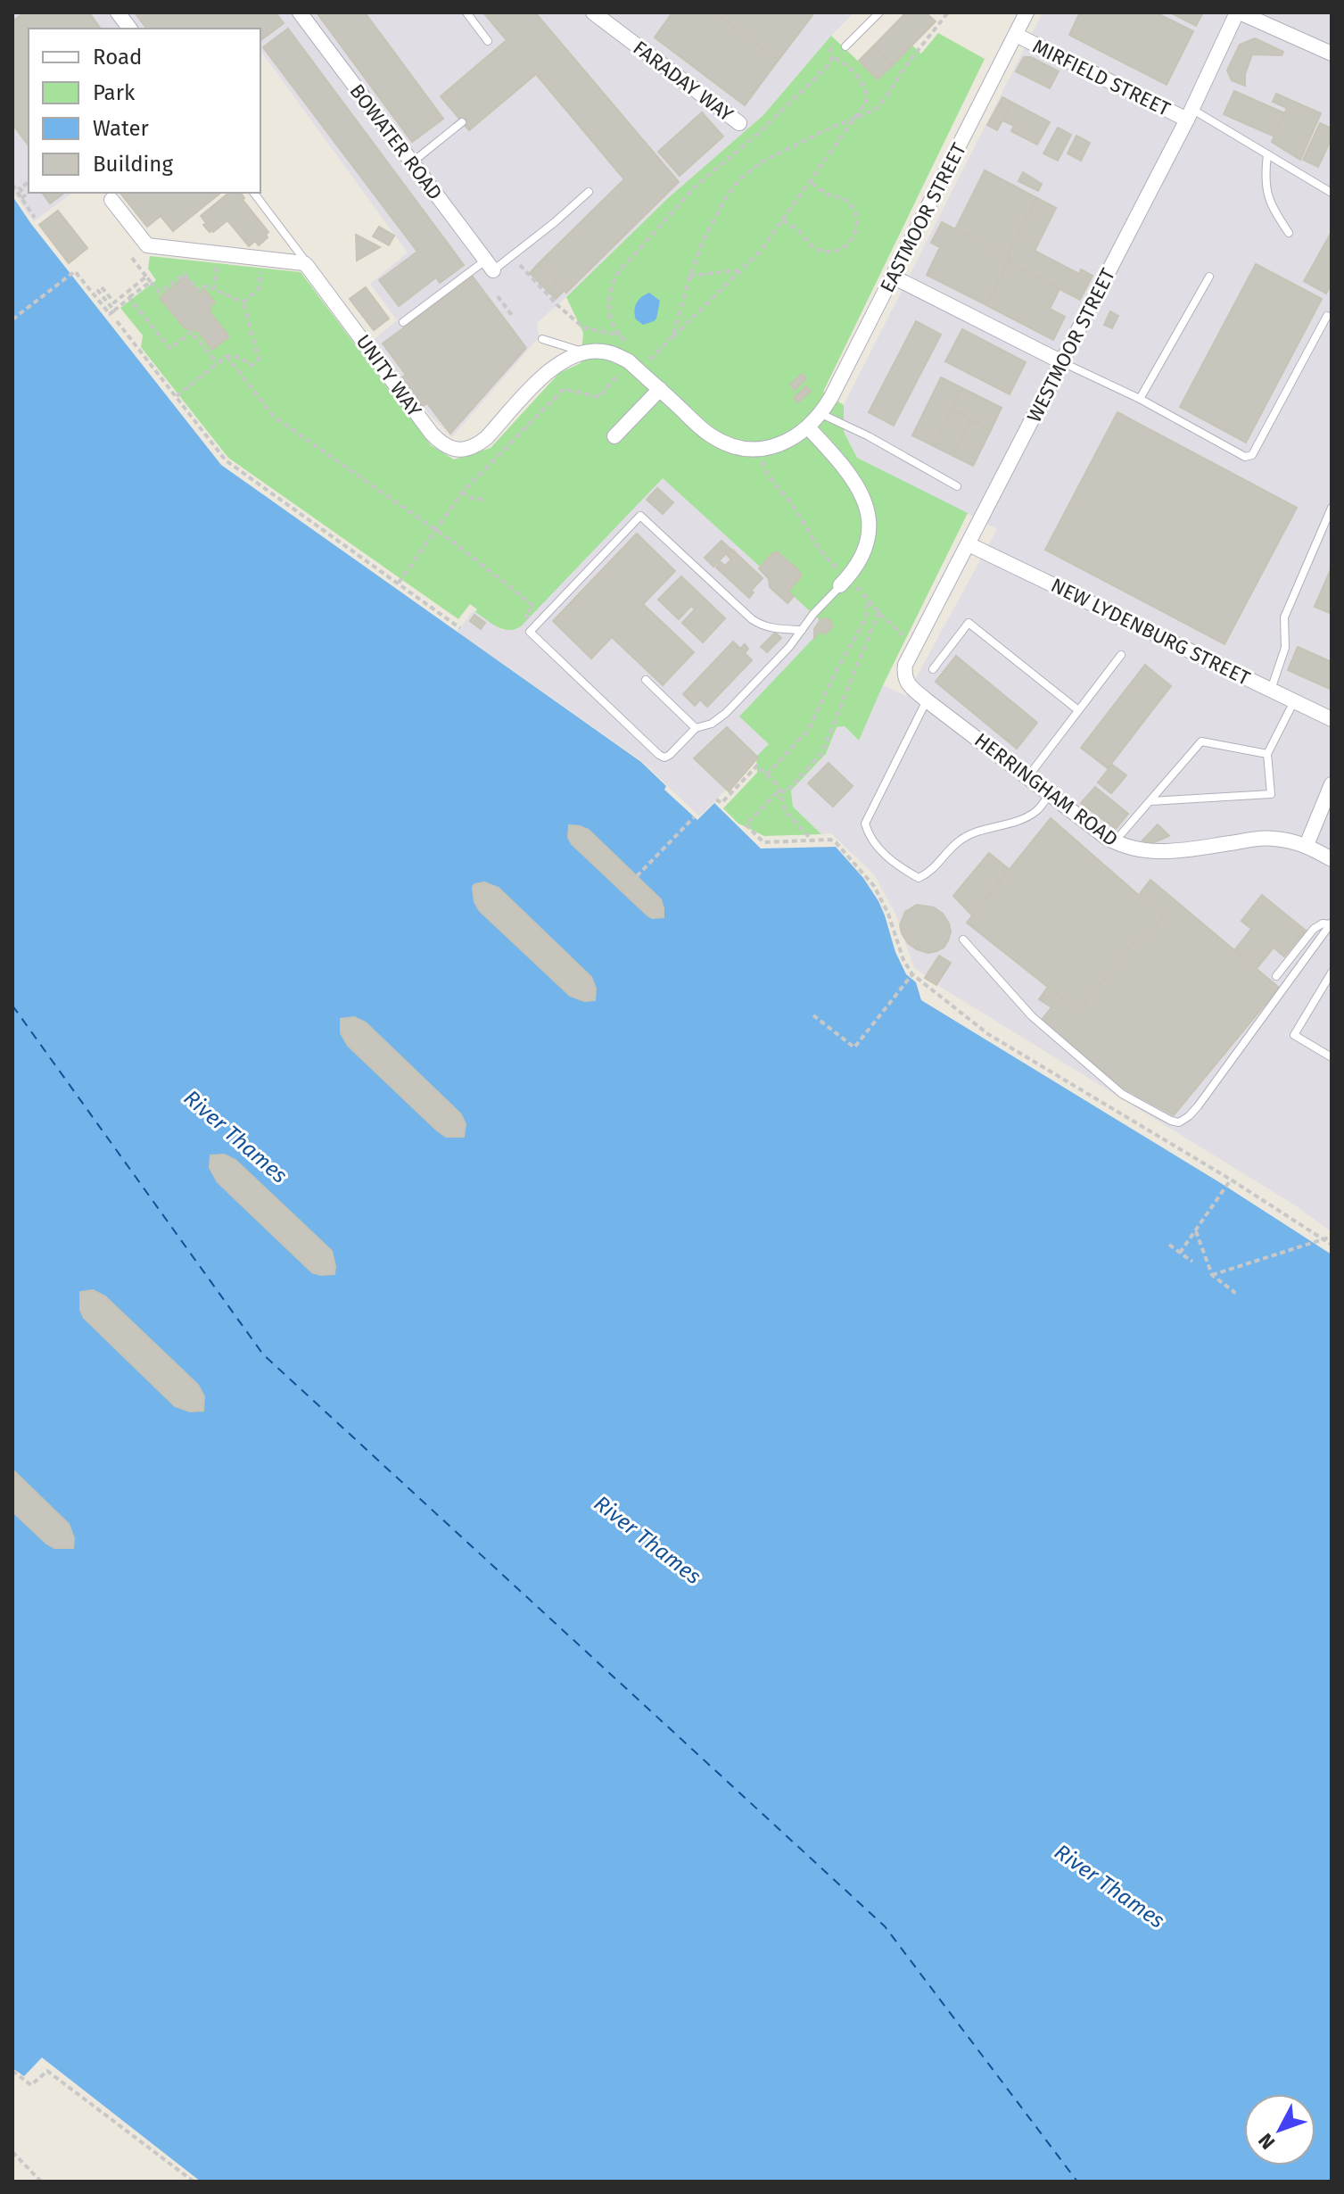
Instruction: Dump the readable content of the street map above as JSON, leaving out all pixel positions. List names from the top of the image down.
{
  "streets": {
    "street": [
      "MIRFIELD STREET",
      "FARADAY WAY",
      "BOWATER ROAD",
      "EASTMOOR STREET",
      "WESTMOOR STREET",
      "UNITY WAY",
      "NEW LYDENBURG STREET",
      "HERRINGHAM ROAD"
    ]
  },
  "crossings": [
    ["MIRFIELD STREET", "EASTMOOR STREET"],
    ["MIRFIELD STREET", "WESTMOOR STREET"],
    ["WESTMOOR STREET", "NEW LYDENBURG STREET"],
    ["WESTMOOR STREET", "HERRINGHAM ROAD"]
  ],
  "water": ["River Thames"],
  "legend": [
    "Road",
    "Park",
    "Water",
    "Building"
  ],
  "north": "bottom left"
}
